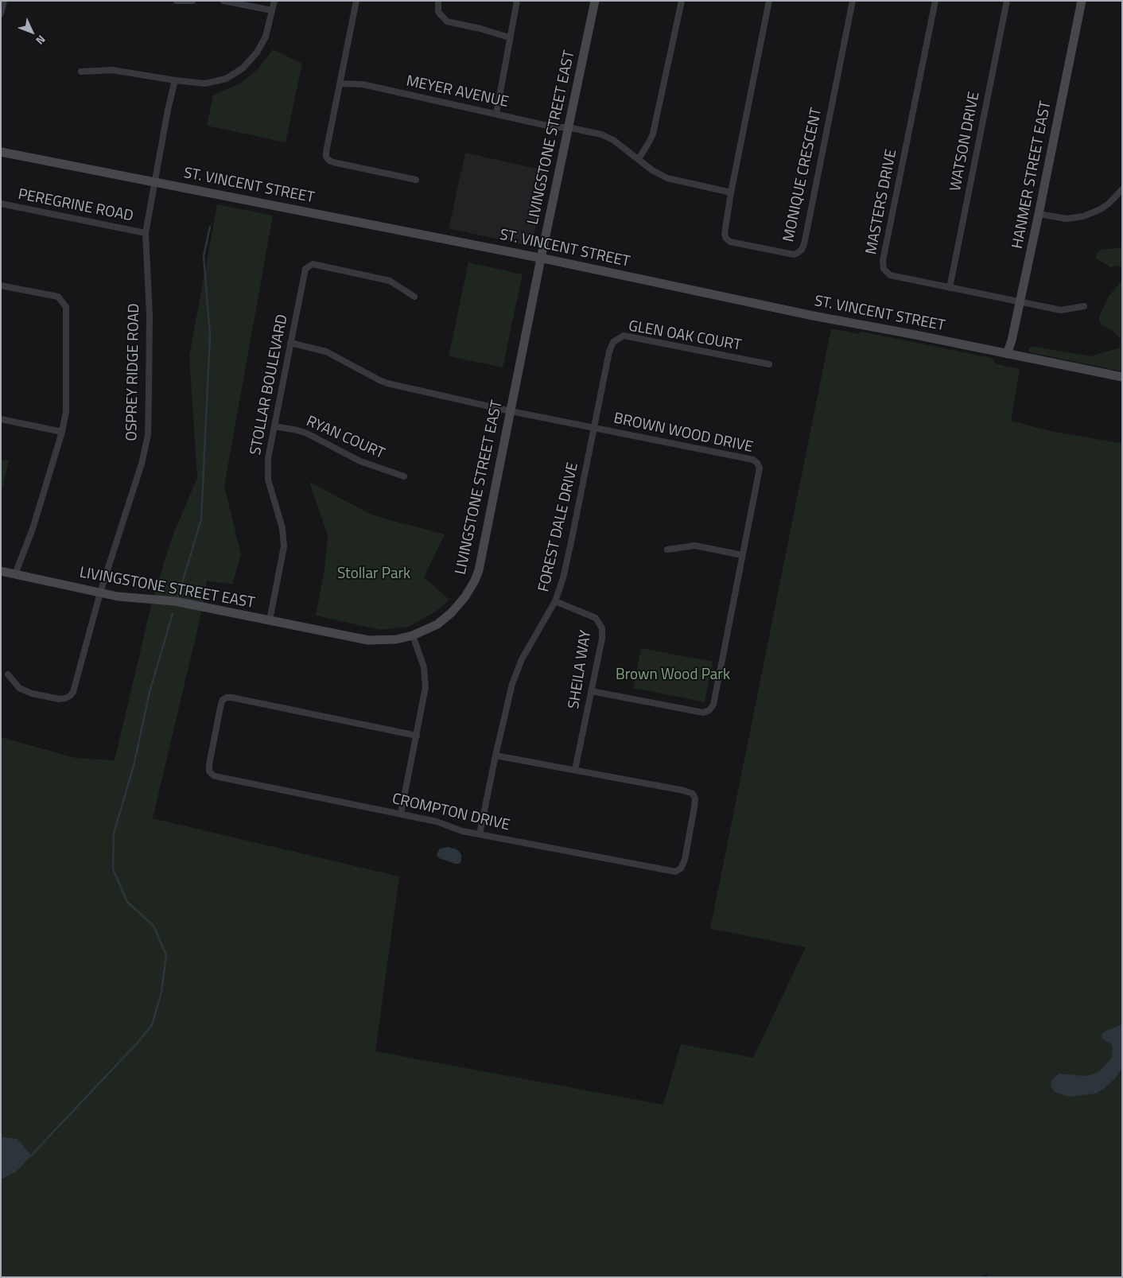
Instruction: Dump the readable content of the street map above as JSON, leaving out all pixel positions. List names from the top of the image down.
{
  "streets": {
    "street": [
      "MEYER AVENUE",
      "LIVINGSTONE STREET EAST",
      "WATSON DRIVE",
      "MONIQUE CRESCENT",
      "HANMER STREET EAST",
      "ST. VINCENT STREET",
      "MASTERS DRIVE",
      "PEREGRINE ROAD",
      "GLEN OAK COURT",
      "OSPREY RIDGE ROAD",
      "STOLLAR BOULEVARD",
      "BROWN WOOD DRIVE",
      "RYAN COURT",
      "FOREST DALE DRIVE",
      "SHEILA WAY",
      "CROMPTON DRIVE"
    ]
  },
  "crossings": [
    ["MEYER AVENUE", "LIVINGSTONE STREET EAST"],
    ["MEYER AVENUE", "MONIQUE CRESCENT"],
    ["LIVINGSTONE STREET EAST", "ST. VINCENT STREET"],
    ["LIVINGSTONE STREET EAST", "OSPREY RIDGE ROAD"],
    ["LIVINGSTONE STREET EAST", "STOLLAR BOULEVARD"],
    ["LIVINGSTONE STREET EAST", "BROWN WOOD DRIVE"],
    ["WATSON DRIVE", "MASTERS DRIVE"],
    ["HANMER STREET EAST", "ST. VINCENT STREET"],
    ["HANMER STREET EAST", "MASTERS DRIVE"],
    ["ST. VINCENT STREET", "OSPREY RIDGE ROAD"],
    ["PEREGRINE ROAD", "OSPREY RIDGE ROAD"],
    ["GLEN OAK COURT", "BROWN WOOD DRIVE"],
    ["GLEN OAK COURT", "FOREST DALE DRIVE"],
    ["STOLLAR BOULEVARD", "BROWN WOOD DRIVE"],
    ["STOLLAR BOULEVARD", "RYAN COURT"],
    ["BROWN WOOD DRIVE", "FOREST DALE DRIVE"],
    ["BROWN WOOD DRIVE", "SHEILA WAY"],
    ["FOREST DALE DRIVE", "SHEILA WAY"],
    ["FOREST DALE DRIVE", "CROMPTON DRIVE"],
    ["SHEILA WAY", "CROMPTON DRIVE"]
  ],
  "parks": ["Stollar Park", "Brown Wood Park"],
  "north": "bottom right"
}
